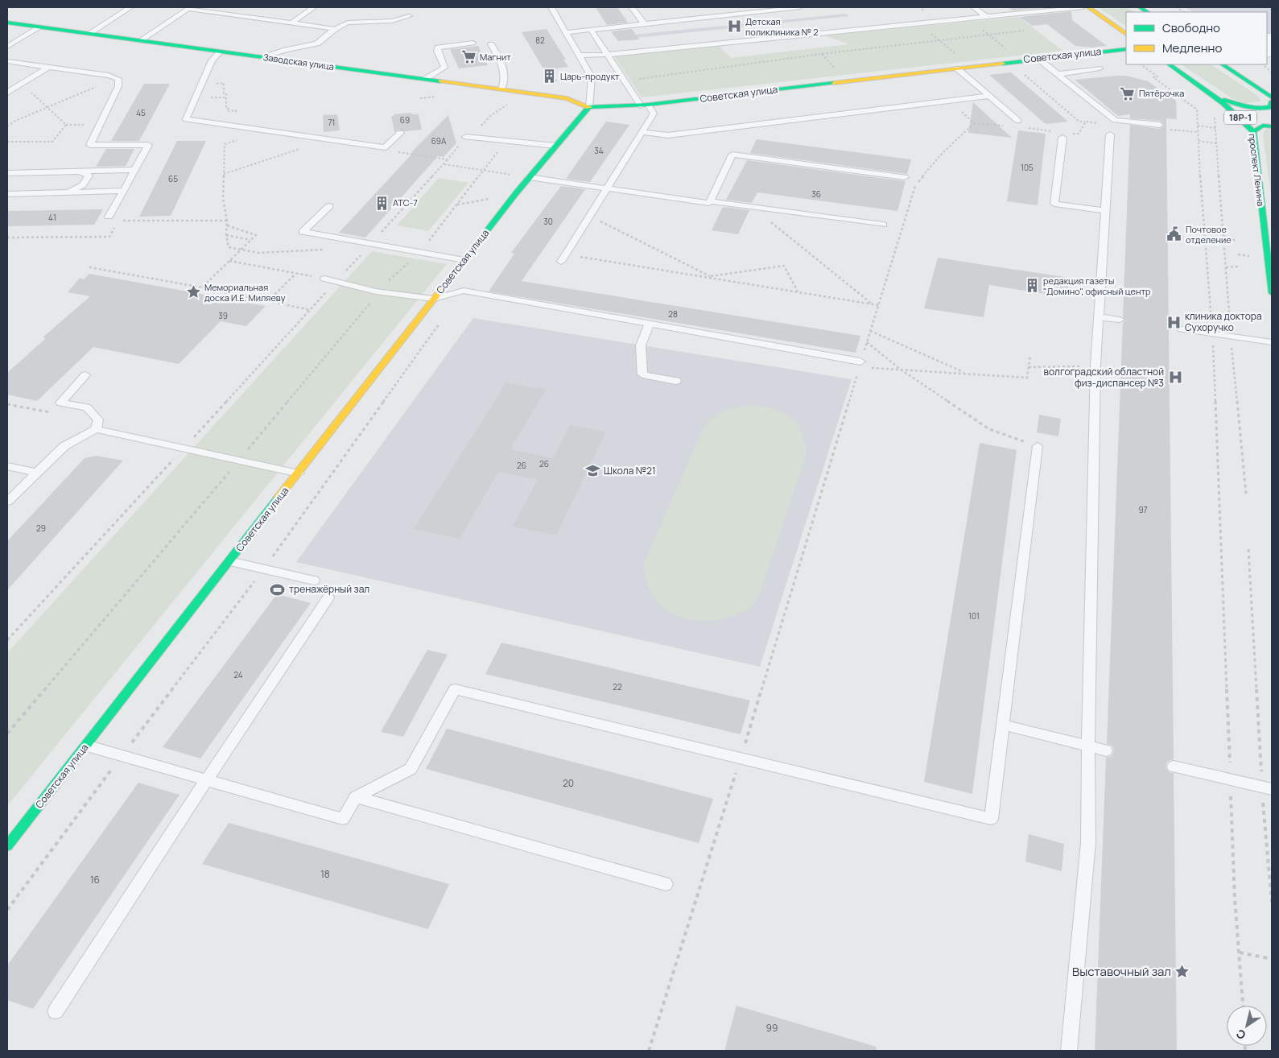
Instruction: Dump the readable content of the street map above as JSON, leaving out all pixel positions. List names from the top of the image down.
{
  "streets": {
    "street": [
      "Советская улица",
      "Заводская улица",
      "18Р-1",
      "проспект Ленина"
    ]
  },
  "crossings": [
    ["Советская улица", "Заводская улица"]
  ],
  "places": {
    "hospital": ["Детская поликлиника № 2", "клиника доктора Сухоручко", "волгоградский областной физ-диспансер №3"],
    "supermarket": ["Магнит", "Пятёрочка"],
    "building": ["Царь-продукт", "АТС-7", "редакция газеты \"Домино\", офисный центр"],
    "public building": ["Почтовое отделение"],
    "place": ["Мемориальная доска И.Е. Миляеву", "Выставочный зал"],
    "school or university": ["Школа №21"],
    "sports": ["тренажёрный зал"]
  },
  "house_numbers": [
    "82",
    "45",
    "69",
    "71",
    "69А",
    "34",
    "105",
    "65",
    "36",
    "41",
    "30",
    "28",
    "39",
    "26",
    "26",
    "97",
    "29",
    "101",
    "24",
    "22",
    "20",
    "18",
    "16",
    "99"
  ],
  "legend": ["Свободно", "Медленно"],
  "north": "bottom left"
}
